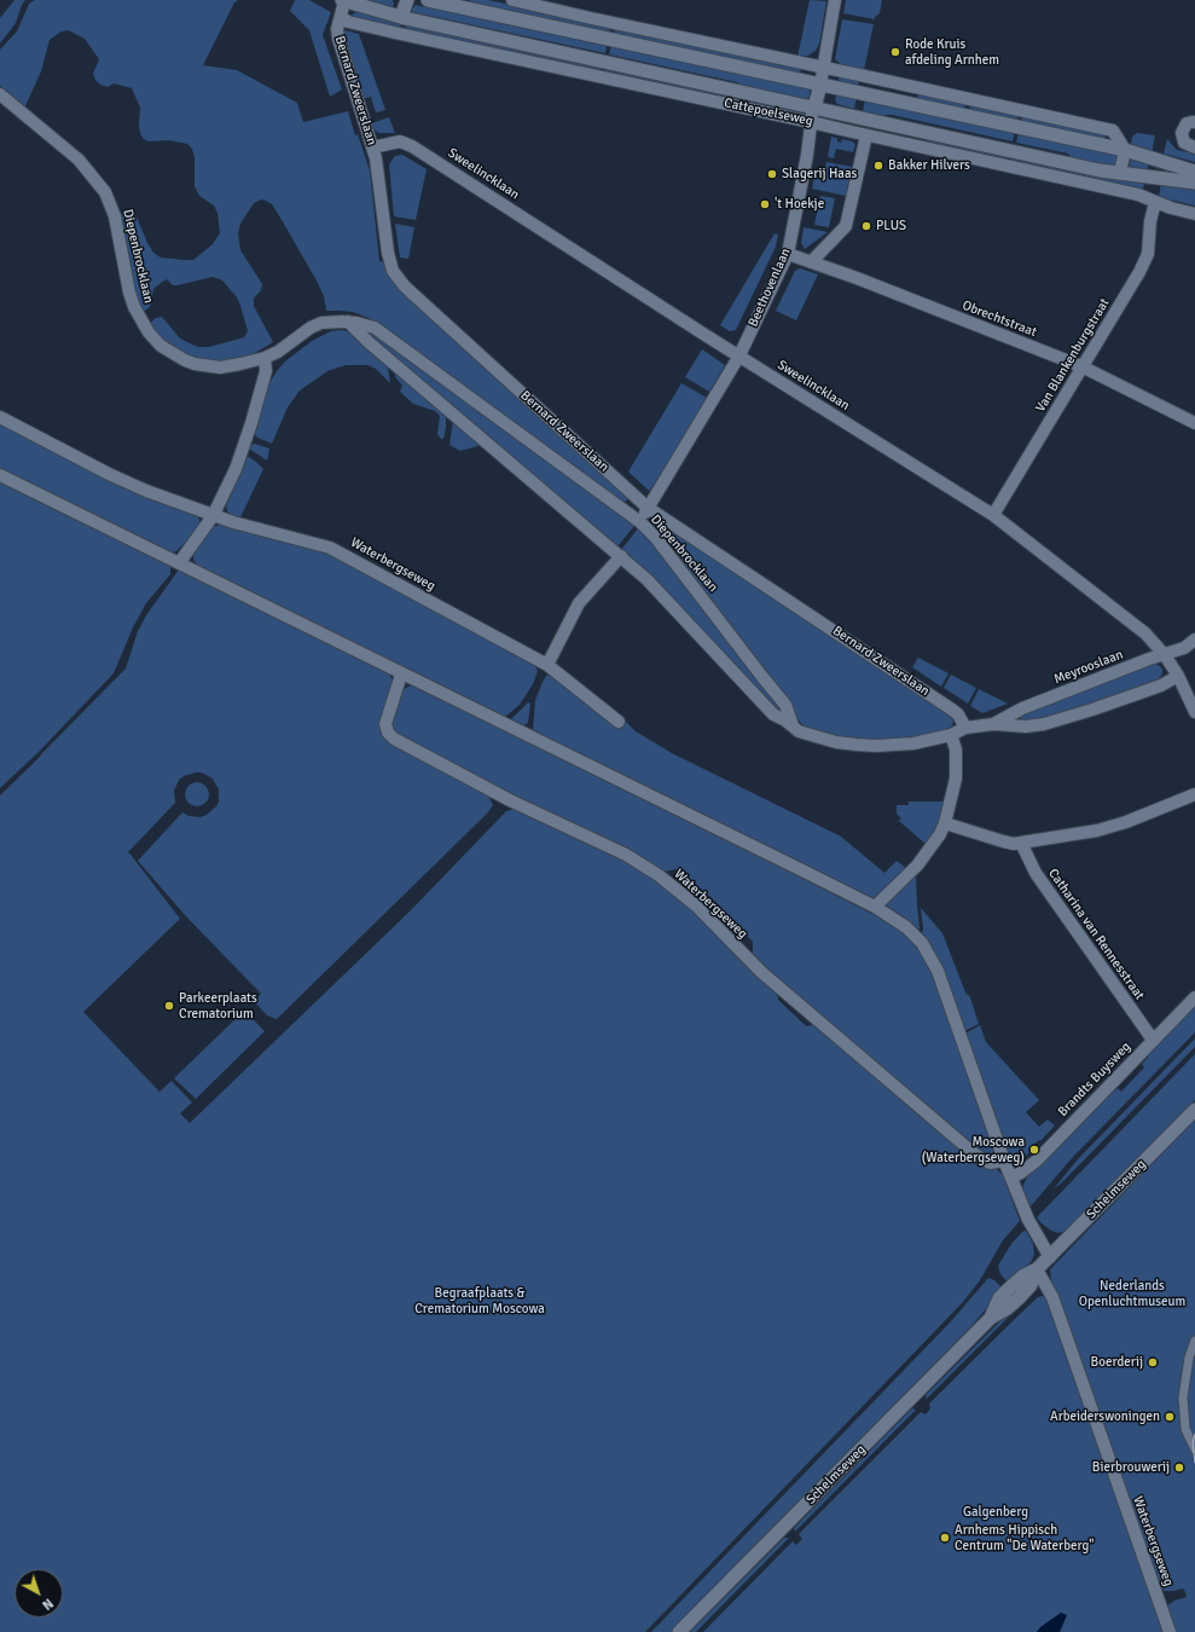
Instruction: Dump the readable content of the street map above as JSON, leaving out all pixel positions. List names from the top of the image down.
{
  "streets": {
    "street": [
      "Bernard Zweerslaan",
      "Cattepoelseweg",
      "Sweelincklaan",
      "Diepenbrocklaan",
      "Beethovenlaan",
      "Obrechtstraat",
      "Van Blankenburgstraat",
      "Waterbergseweg",
      "Meyrooslaan",
      "Catharina van Rennesstraat",
      "Brandts Buysweg",
      "Schelmseweg"
    ]
  },
  "crossings": [
    ["Bernard Zweerslaan", "Cattepoelseweg"],
    ["Bernard Zweerslaan", "Sweelincklaan"],
    ["Bernard Zweerslaan", "Beethovenlaan"],
    ["Bernard Zweerslaan", "Meyrooslaan"],
    ["Cattepoelseweg", "Beethovenlaan"],
    ["Cattepoelseweg", "Van Blankenburgstraat"],
    ["Sweelincklaan", "Beethovenlaan"],
    ["Sweelincklaan", "Van Blankenburgstraat"],
    ["Sweelincklaan", "Meyrooslaan"],
    ["Diepenbrocklaan", "Beethovenlaan"],
    ["Beethovenlaan", "Obrechtstraat"],
    ["Obrechtstraat", "Van Blankenburgstraat"],
    ["Waterbergseweg", "Schelmseweg"],
    ["Catharina van Rennesstraat", "Brandts Buysweg"]
  ],
  "parks": ["Nederlands Openluchtmuseum", "Begraafplaats & Crematorium Moscowa", "Galgenberg"],
  "places": [
    "Rode Kruis afdeling Arnhem",
    "Bakker Hilvers",
    "Slagerij Haas",
    "'t Hoekje",
    "PLUS",
    "Parkeerplaats Crematorium",
    "Moscowa (Waterbergseweg)",
    "Boerderij",
    "Arbeiderswoningen",
    "Bierbrouwerij",
    "Arnhems Hippisch Centrum \"De Waterberg\""
  ],
  "north": "bottom right"
}
